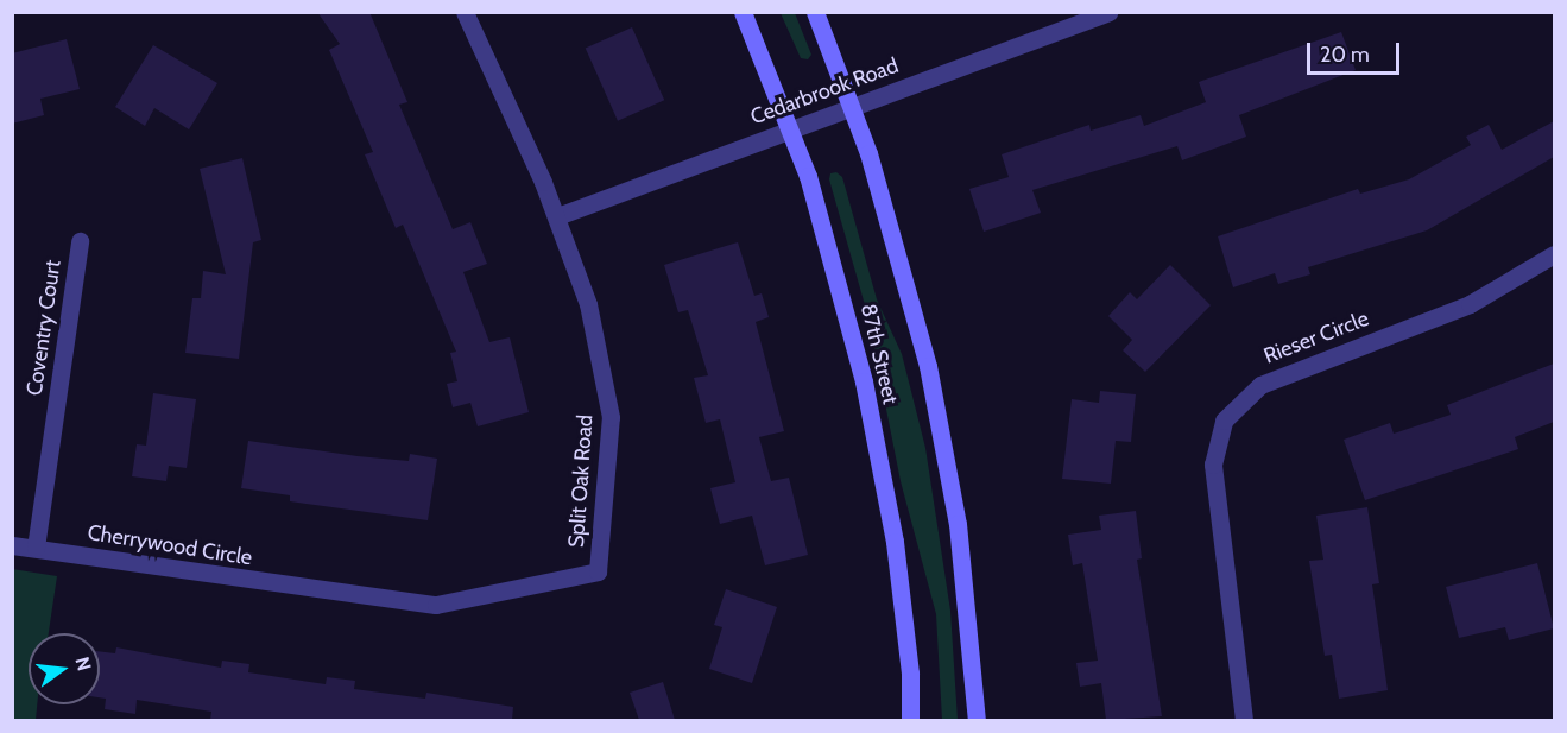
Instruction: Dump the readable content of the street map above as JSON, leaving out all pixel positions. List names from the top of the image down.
{
  "streets": {
    "street": [
      "Cedarbrook Road",
      "Coventry Court",
      "Rieser Circle",
      "87th Street",
      "Split Oak Road",
      "Cherrywood Circle"
    ]
  },
  "crossings": [
    ["Cedarbrook Road", "87th Street"],
    ["Cedarbrook Road", "Split Oak Road"],
    ["Coventry Court", "Cherrywood Circle"],
    ["Split Oak Road", "Cherrywood Circle"]
  ],
  "scale_bar": "20 m",
  "north": "right"
}
